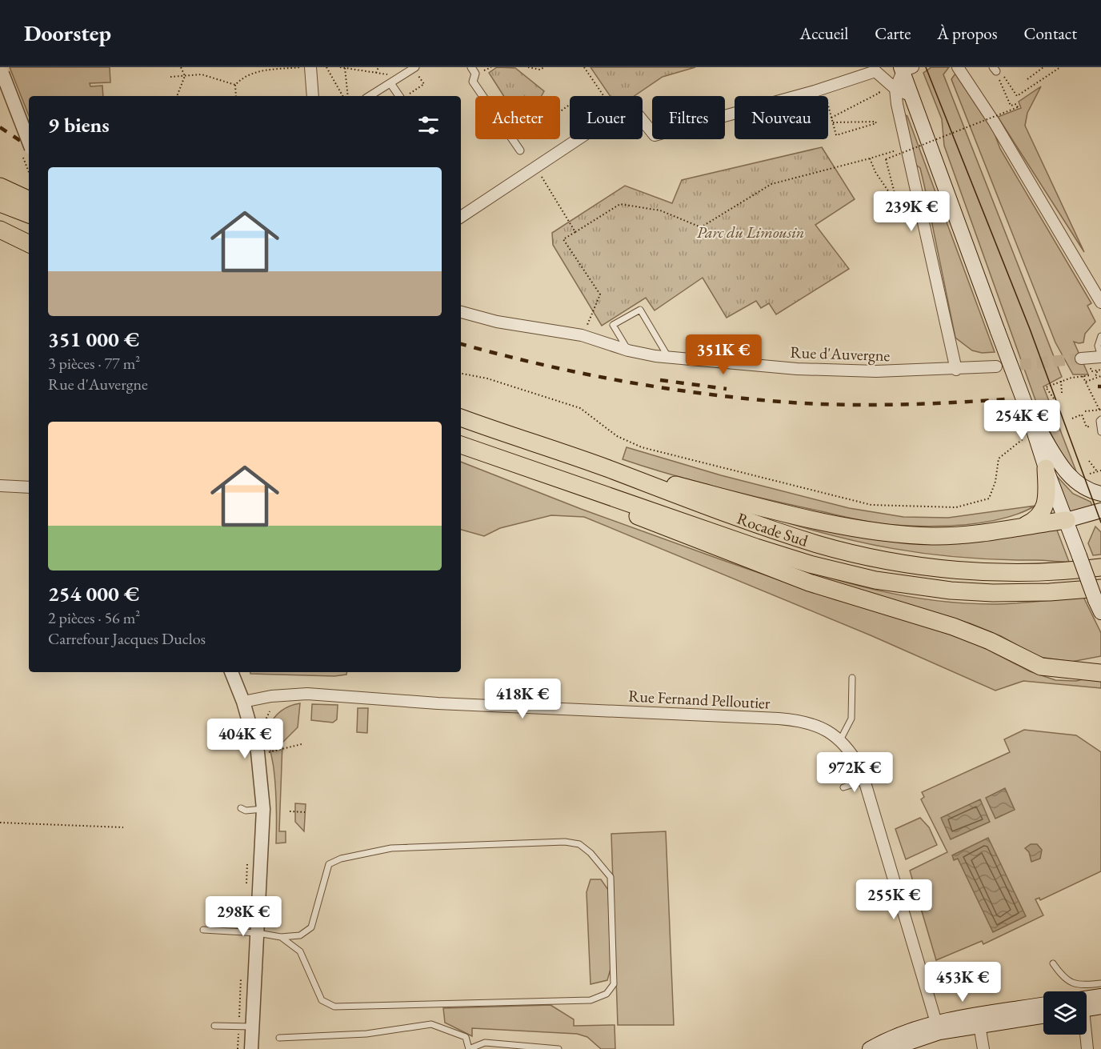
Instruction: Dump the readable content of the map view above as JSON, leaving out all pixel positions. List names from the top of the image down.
{
  "streets": {
    "highway": ["Rocade Sud"],
    "street": ["Rue d'Auvergne", "Rue Fernand Pelloutier"]
  },
  "parks": ["Parc du Limousin"],
  "page": {
    "header": "Doorstep",
    "nav": [
      "Accueil",
      "Carte",
      "À propos",
      "Contact"
    ],
    "chip": [
      "Acheter",
      "Louer",
      "Filtres",
      "Nouveau"
    ],
    "heading": "9 biens",
    "list": [
      {
        "name": "351 000 €",
        "note": "3 pièces · 77 m² · Rue d'Auvergne"
      },
      {
        "name": "254 000 €",
        "note": "2 pièces · 56 m² · Carrefour Jacques Duclos"
      }
    ],
    "price": [
      "239K €",
      "351K €",
      "254K €",
      "418K €",
      "404K €",
      "972K €",
      "255K €",
      "298K €",
      "453K €"
    ]
  }
}
